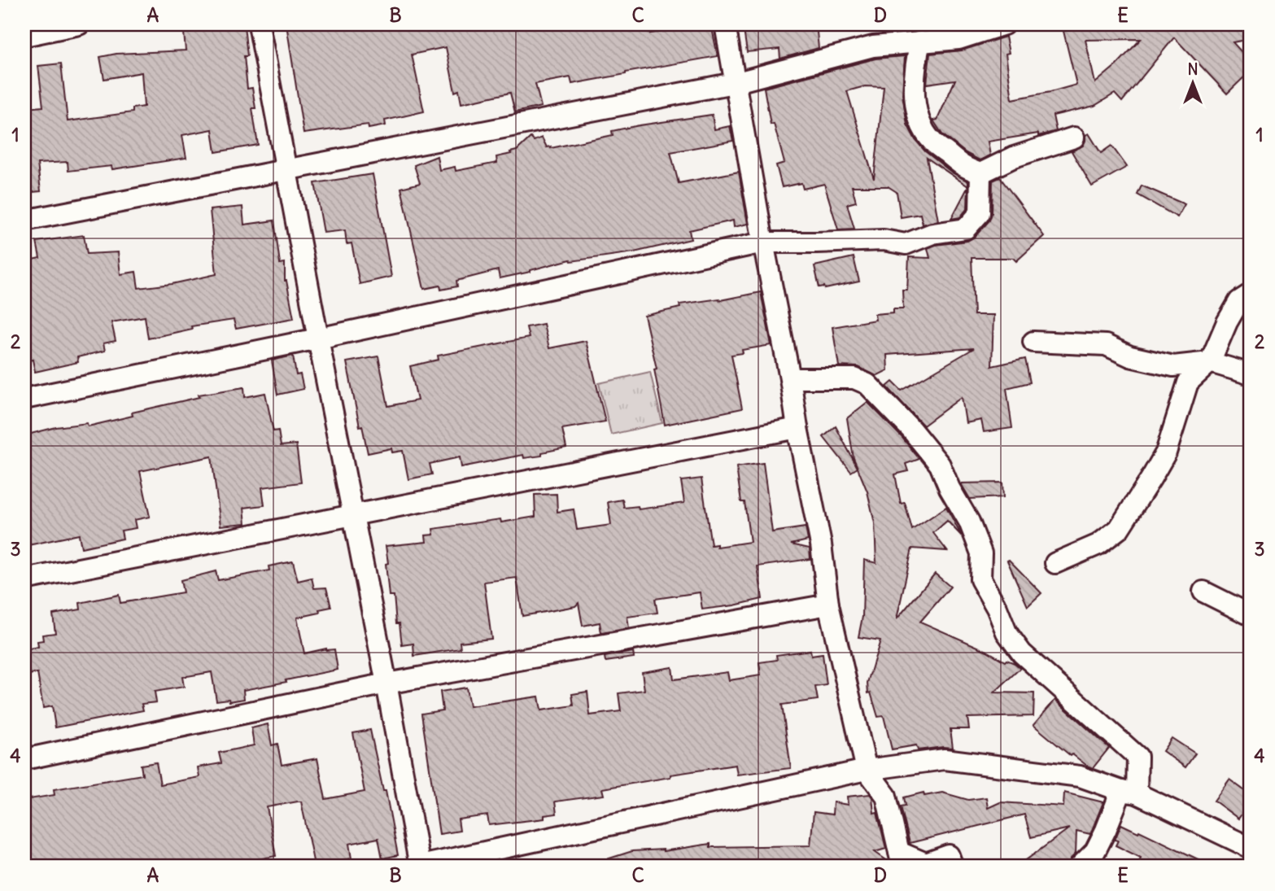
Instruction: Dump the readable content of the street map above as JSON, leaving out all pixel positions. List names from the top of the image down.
{
  "north": "top",
  "grid": {
    "columns": [
      "A",
      "B",
      "C",
      "D",
      "E"
    ],
    "rows": [
      "1",
      "2",
      "3",
      "4"
    ]
  }
}
